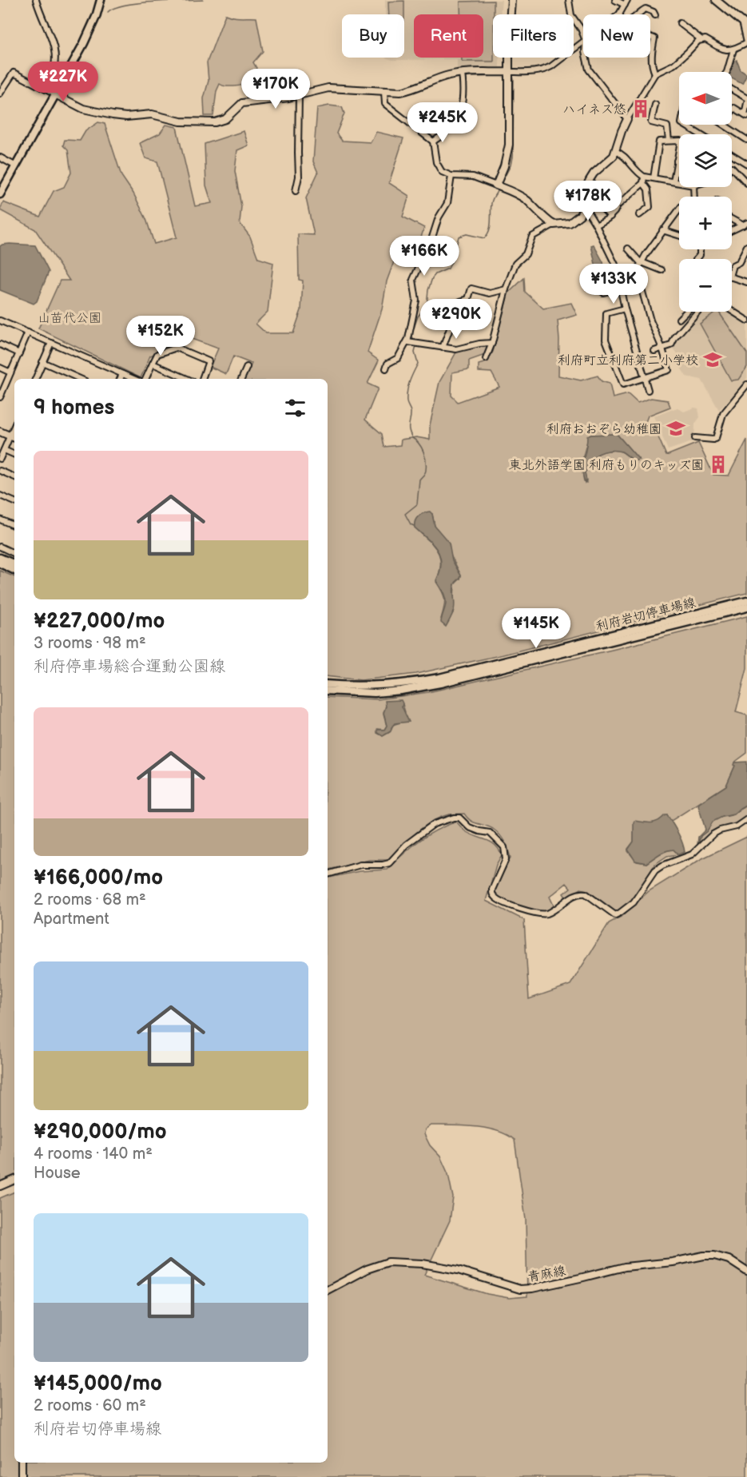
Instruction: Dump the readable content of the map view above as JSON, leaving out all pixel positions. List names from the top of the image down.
{
  "streets": {
    "main road": ["利府岩切停車場線"],
    "street": ["青麻線"]
  },
  "parks": ["山苗代公園"],
  "places": {
    "building": ["ハイネス悠", "東北外語学園 利府もりのキッズ園"],
    "school or university": ["利府町立利府第二小学校", "利府おおぞら幼稚園"]
  },
  "north": "left",
  "page": {
    "chip": [
      "Buy",
      "Rent",
      "Filters",
      "New"
    ],
    "price": [
      "¥227K",
      "¥170K",
      "¥245K",
      "¥178K",
      "¥166K",
      "¥133K",
      "¥290K",
      "¥152K",
      "¥145K"
    ],
    "map_buttons": ["+", "−"],
    "heading": "9 homes",
    "list": [
      {
        "name": "¥227,000/mo",
        "note": "3 rooms · 98 m² · 利府停車場総合運動公園線"
      },
      {
        "name": "¥166,000/mo",
        "note": "2 rooms · 68 m² · Apartment"
      },
      {
        "name": "¥290,000/mo",
        "note": "4 rooms · 140 m² · House"
      },
      {
        "name": "¥145,000/mo",
        "note": "2 rooms · 60 m² · 利府岩切停車場線"
      }
    ]
  }
}
